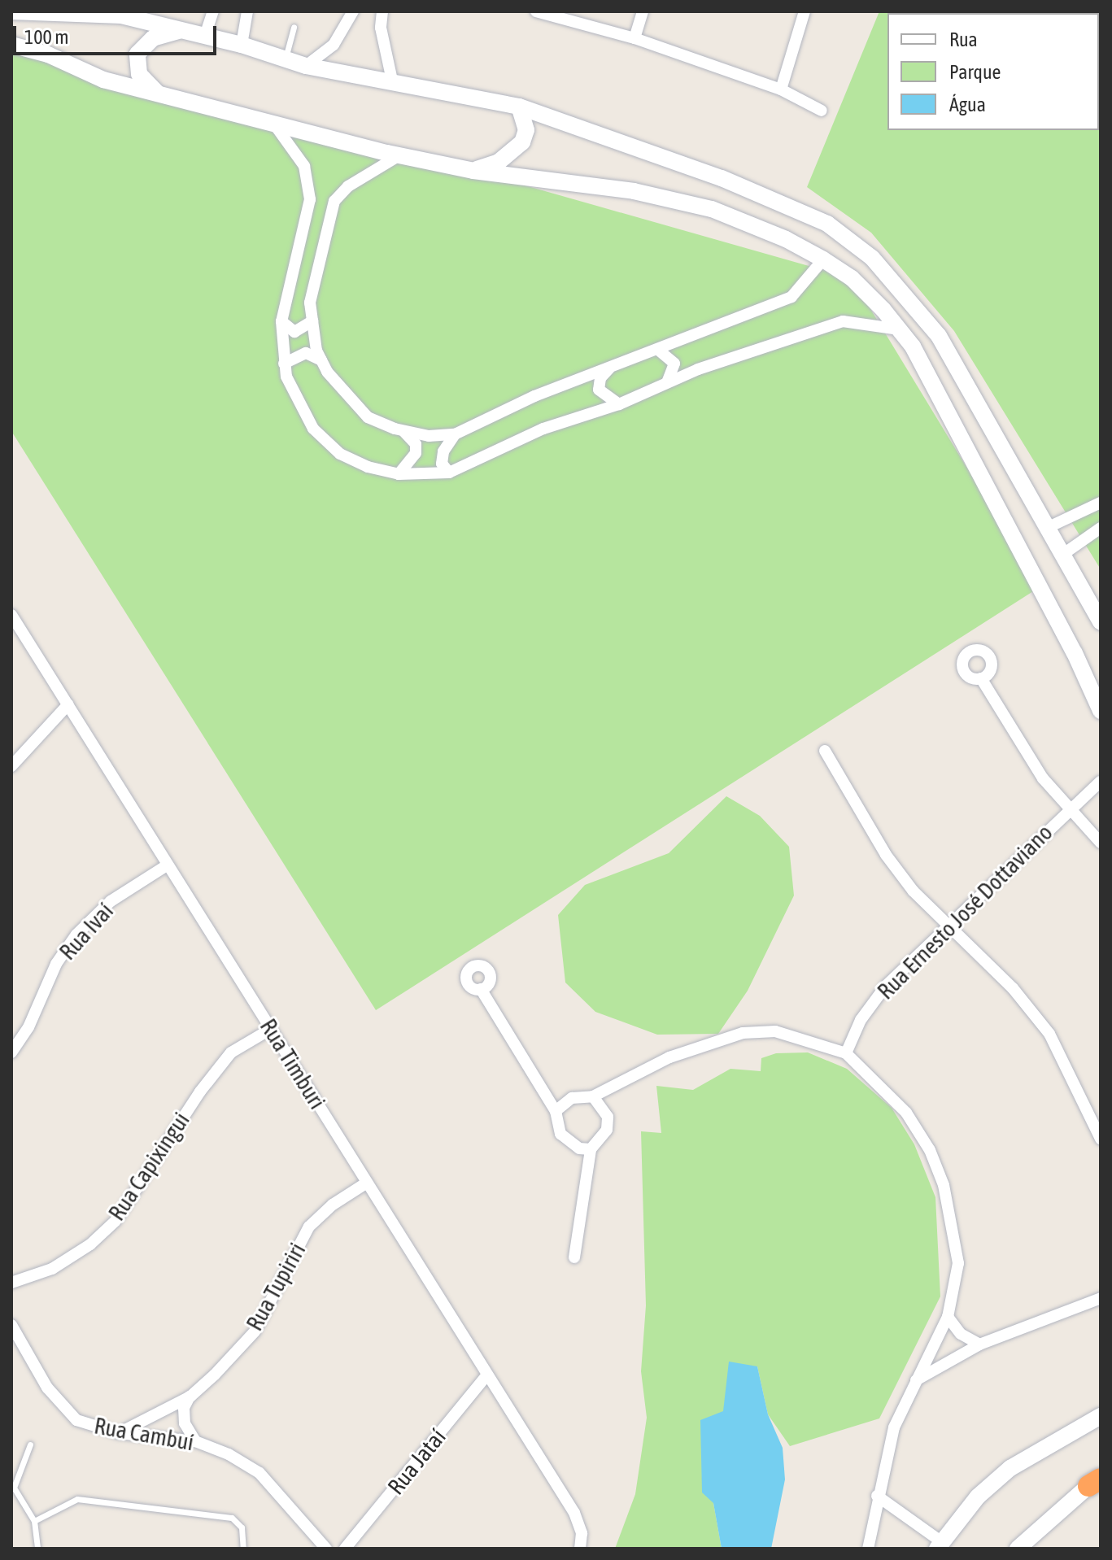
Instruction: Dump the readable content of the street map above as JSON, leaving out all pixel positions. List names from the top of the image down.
{
  "streets": {
    "street": [
      "Rua Ernesto José Dottaviano",
      "Rua Ivaí",
      "Rua Timburi",
      "Rua Capixingui",
      "Rua Tupiriri",
      "Rua Cambuí",
      "Rua Jataí"
    ]
  },
  "crossings": [
    ["Rua Ivaí", "Rua Timburi"],
    ["Rua Timburi", "Rua Capixingui"],
    ["Rua Timburi", "Rua Tupiriri"],
    ["Rua Timburi", "Rua Jataí"],
    ["Rua Tupiriri", "Rua Cambuí"]
  ],
  "legend": ["Rua", "Parque", "Água"],
  "scale_bar": "100 m"
}
